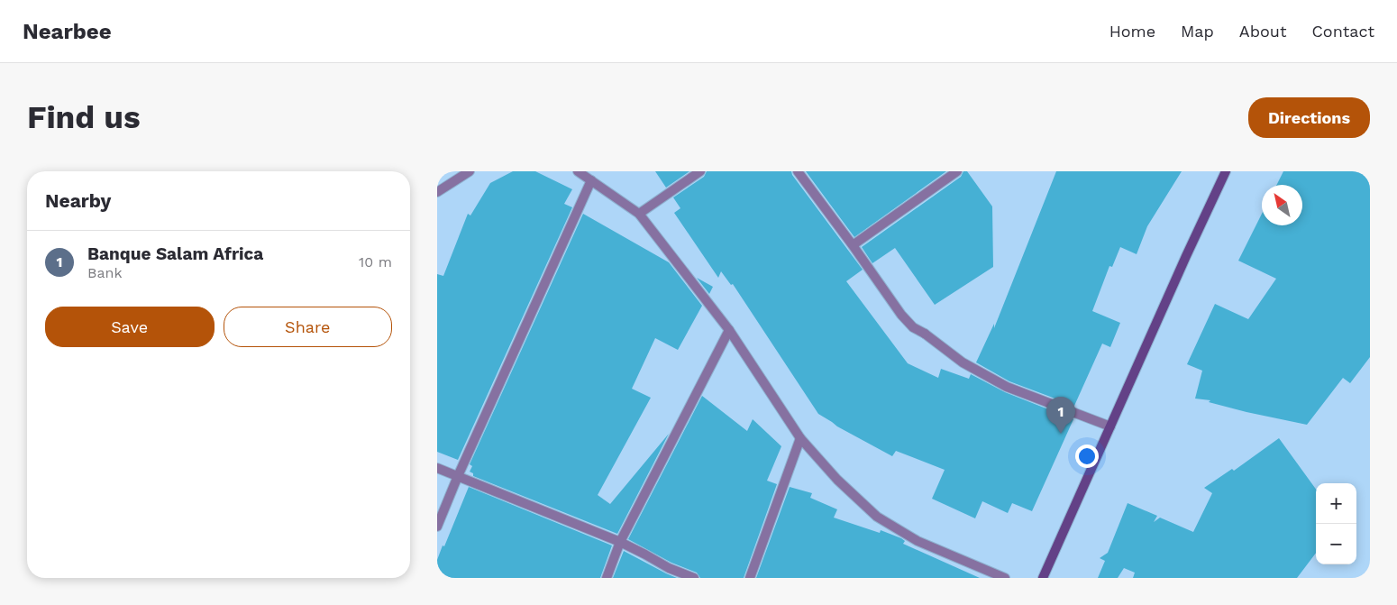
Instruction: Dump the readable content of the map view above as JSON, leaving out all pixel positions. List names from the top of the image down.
{
  "north": "top left",
  "page": {
    "header": "Nearbee",
    "nav": [
      "Home",
      "Map",
      "About",
      "Contact"
    ],
    "buttons": [
      "Directions",
      ["Save", "Share"]
    ],
    "title": "Find us",
    "heading": "Nearby",
    "list": [
      {
        "mark": "1",
        "name": "Banque Salam Africa",
        "note": "Bank",
        "value": "10 m"
      }
    ],
    "pins": "1",
    "map_buttons": ["+", "−"]
  }
}
